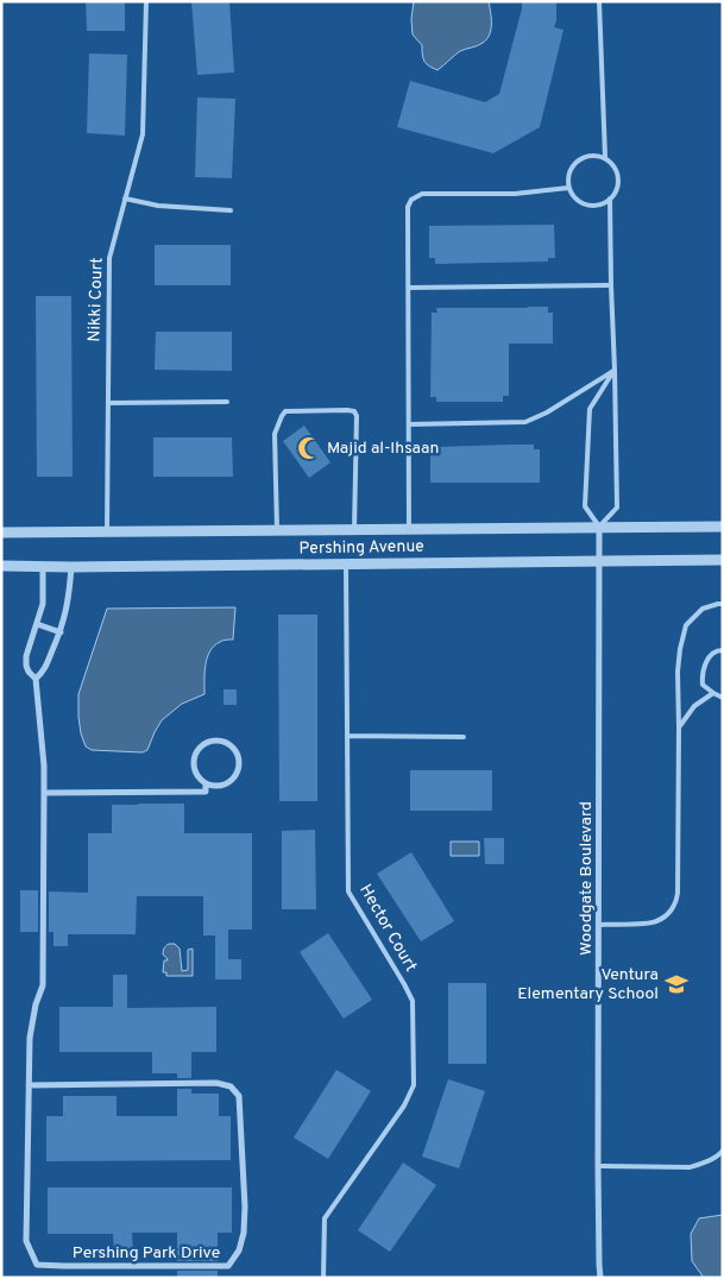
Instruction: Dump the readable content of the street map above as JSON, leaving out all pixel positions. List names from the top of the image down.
{
  "streets": {
    "street": ["Pershing Avenue", "Woodgate Boulevard", "Pershing Park Drive"],
    "lane": ["Nikki Court", "Hector Court"]
  },
  "crossings": [
    ["Nikki Court", "Pershing Avenue"],
    ["Pershing Avenue", "Woodgate Boulevard"],
    ["Pershing Avenue", "Hector Court"],
    ["Pershing Avenue", "Pershing Park Drive"]
  ],
  "places": {
    "mosque": ["Majid al-Ihsaan"],
    "school or university": ["Ventura Elementary School"]
  }
}
